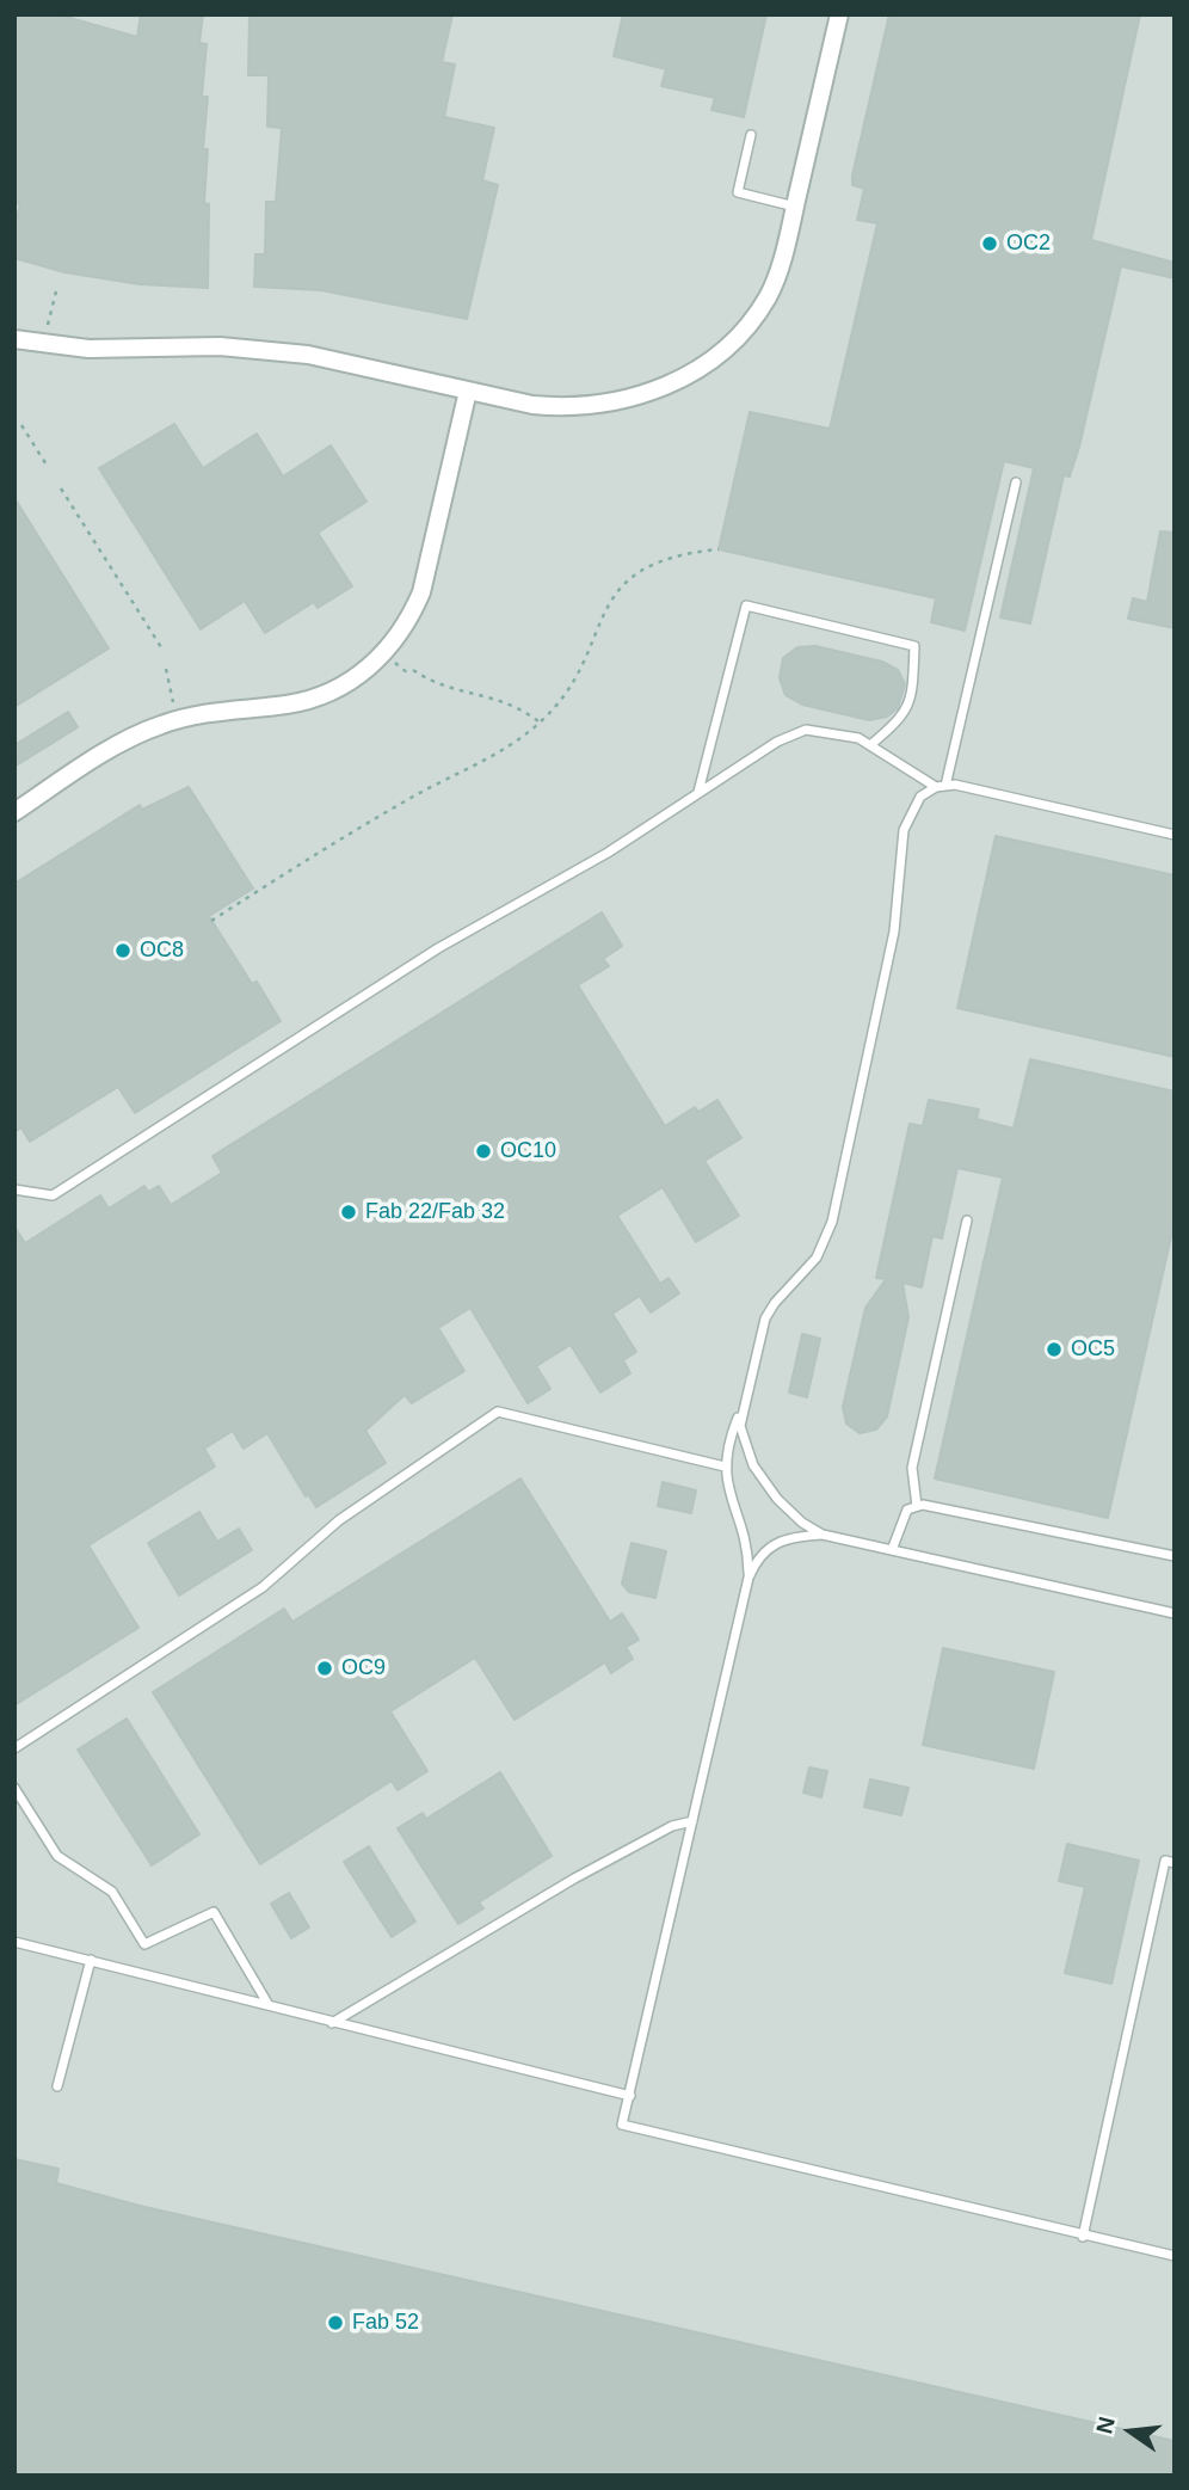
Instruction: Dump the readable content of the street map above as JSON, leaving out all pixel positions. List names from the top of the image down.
{
  "places": [
    "OC2",
    "OC8",
    "OC10",
    "Fab 22/Fab 32",
    "OC5",
    "OC9",
    "Fab 52"
  ],
  "north": "left"
}
